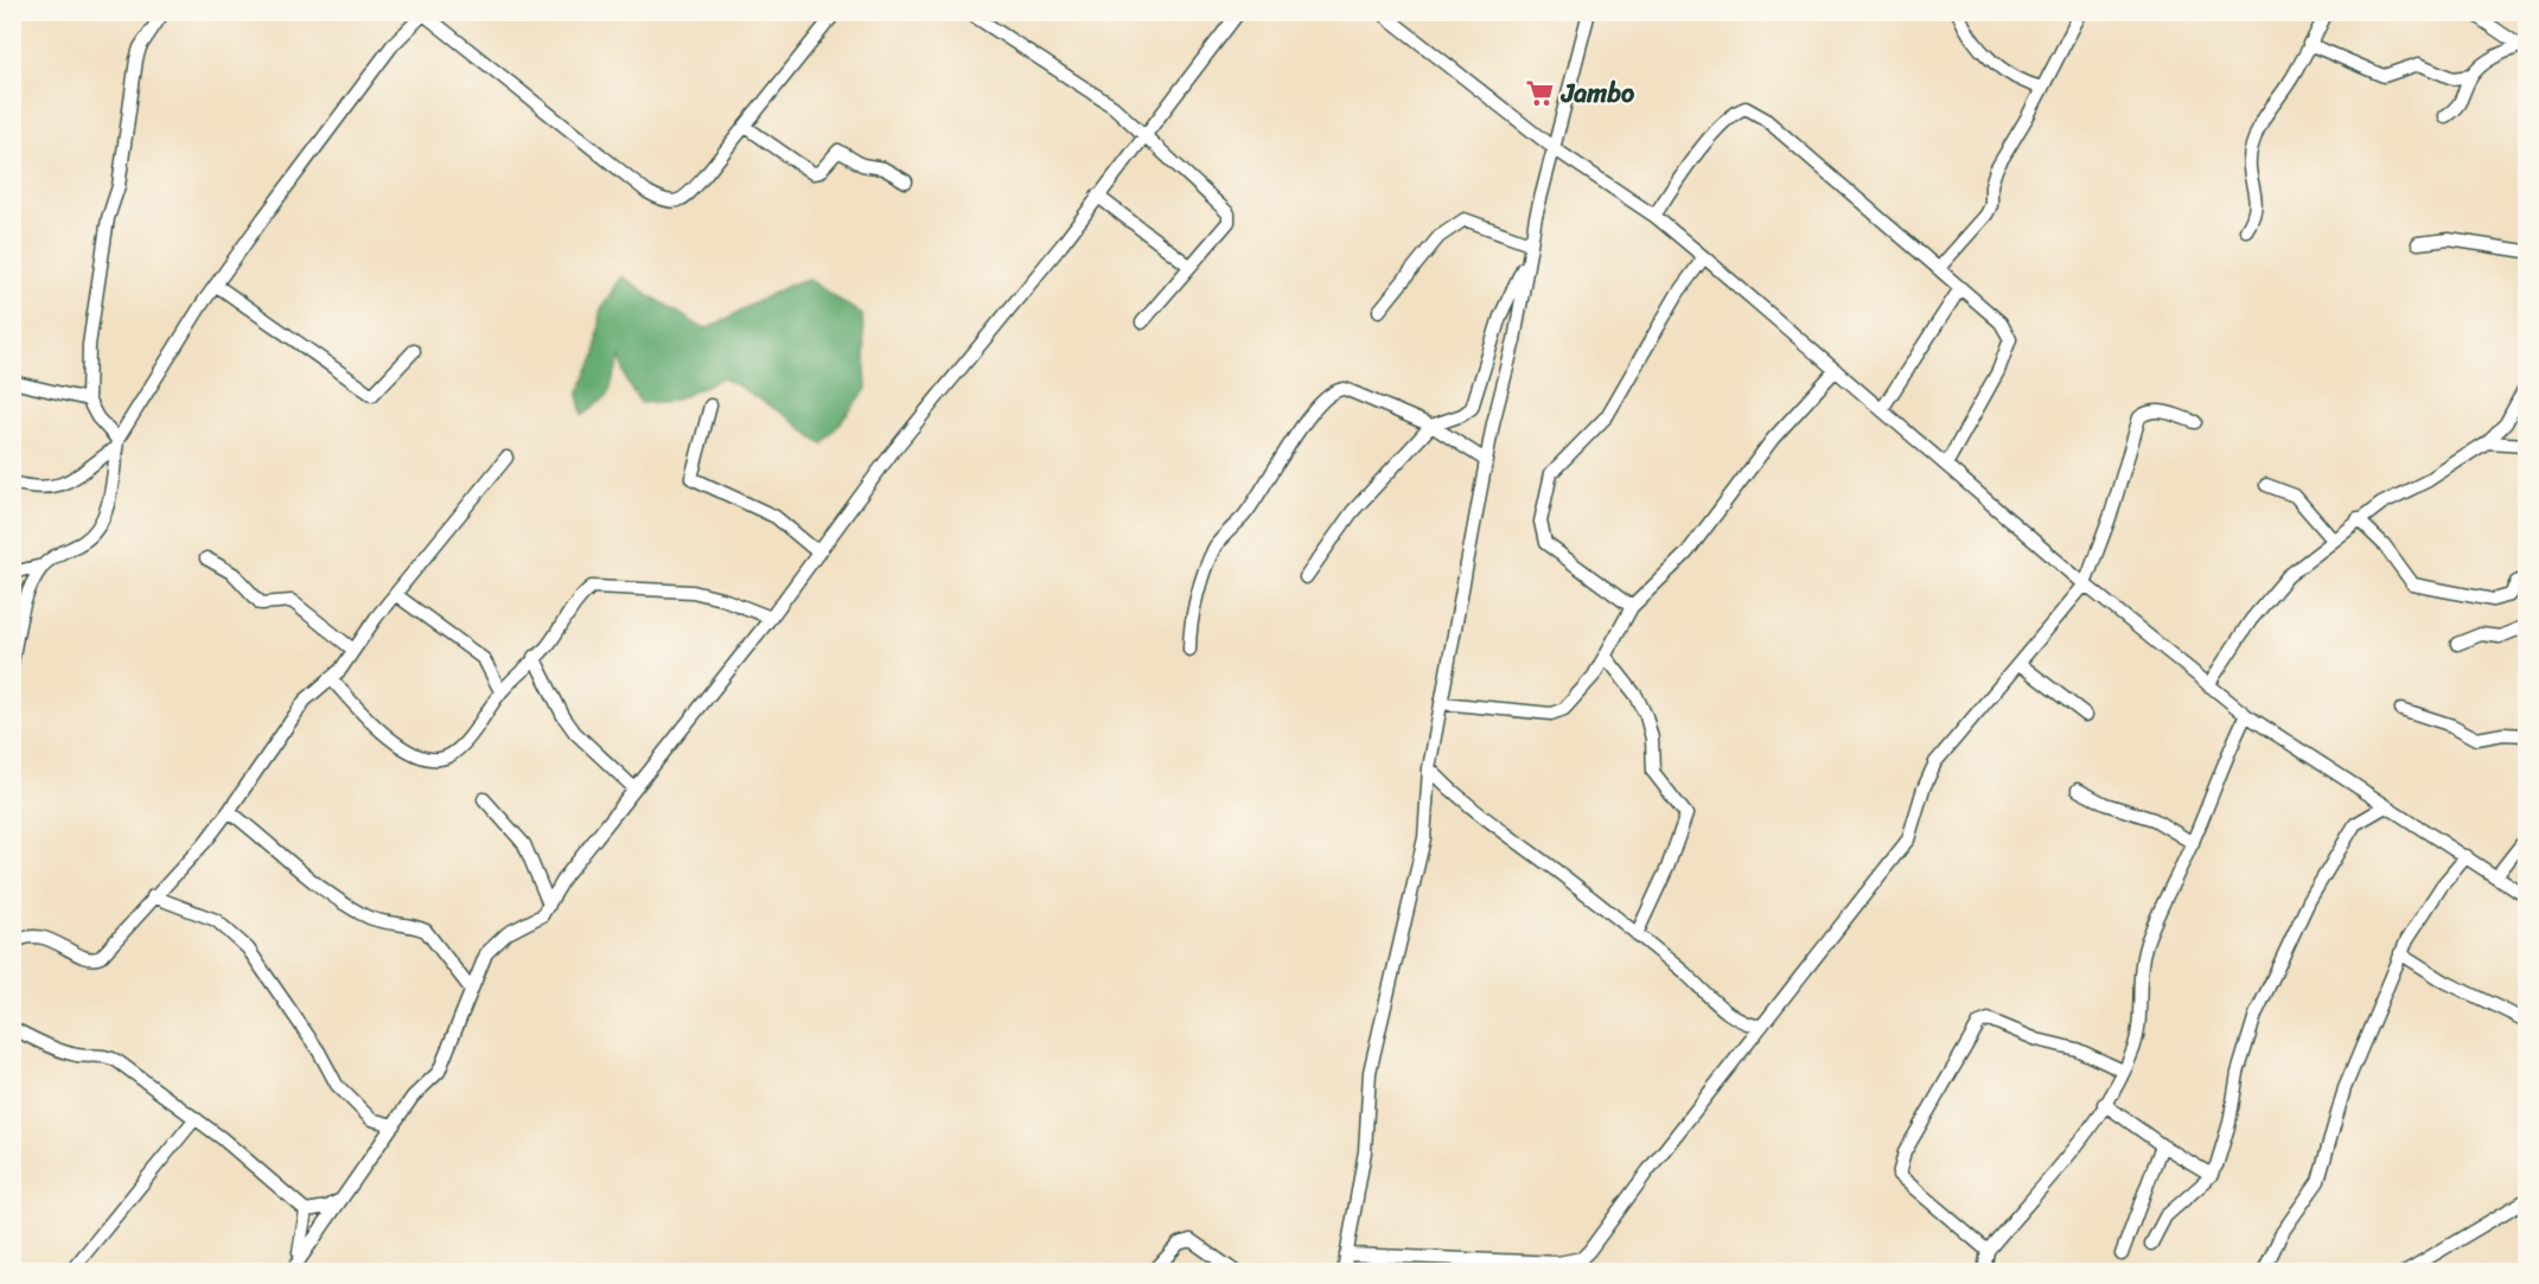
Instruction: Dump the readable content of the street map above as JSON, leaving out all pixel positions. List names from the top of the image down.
{
  "places": {
    "supermarket": ["Jambo"]
  }
}
